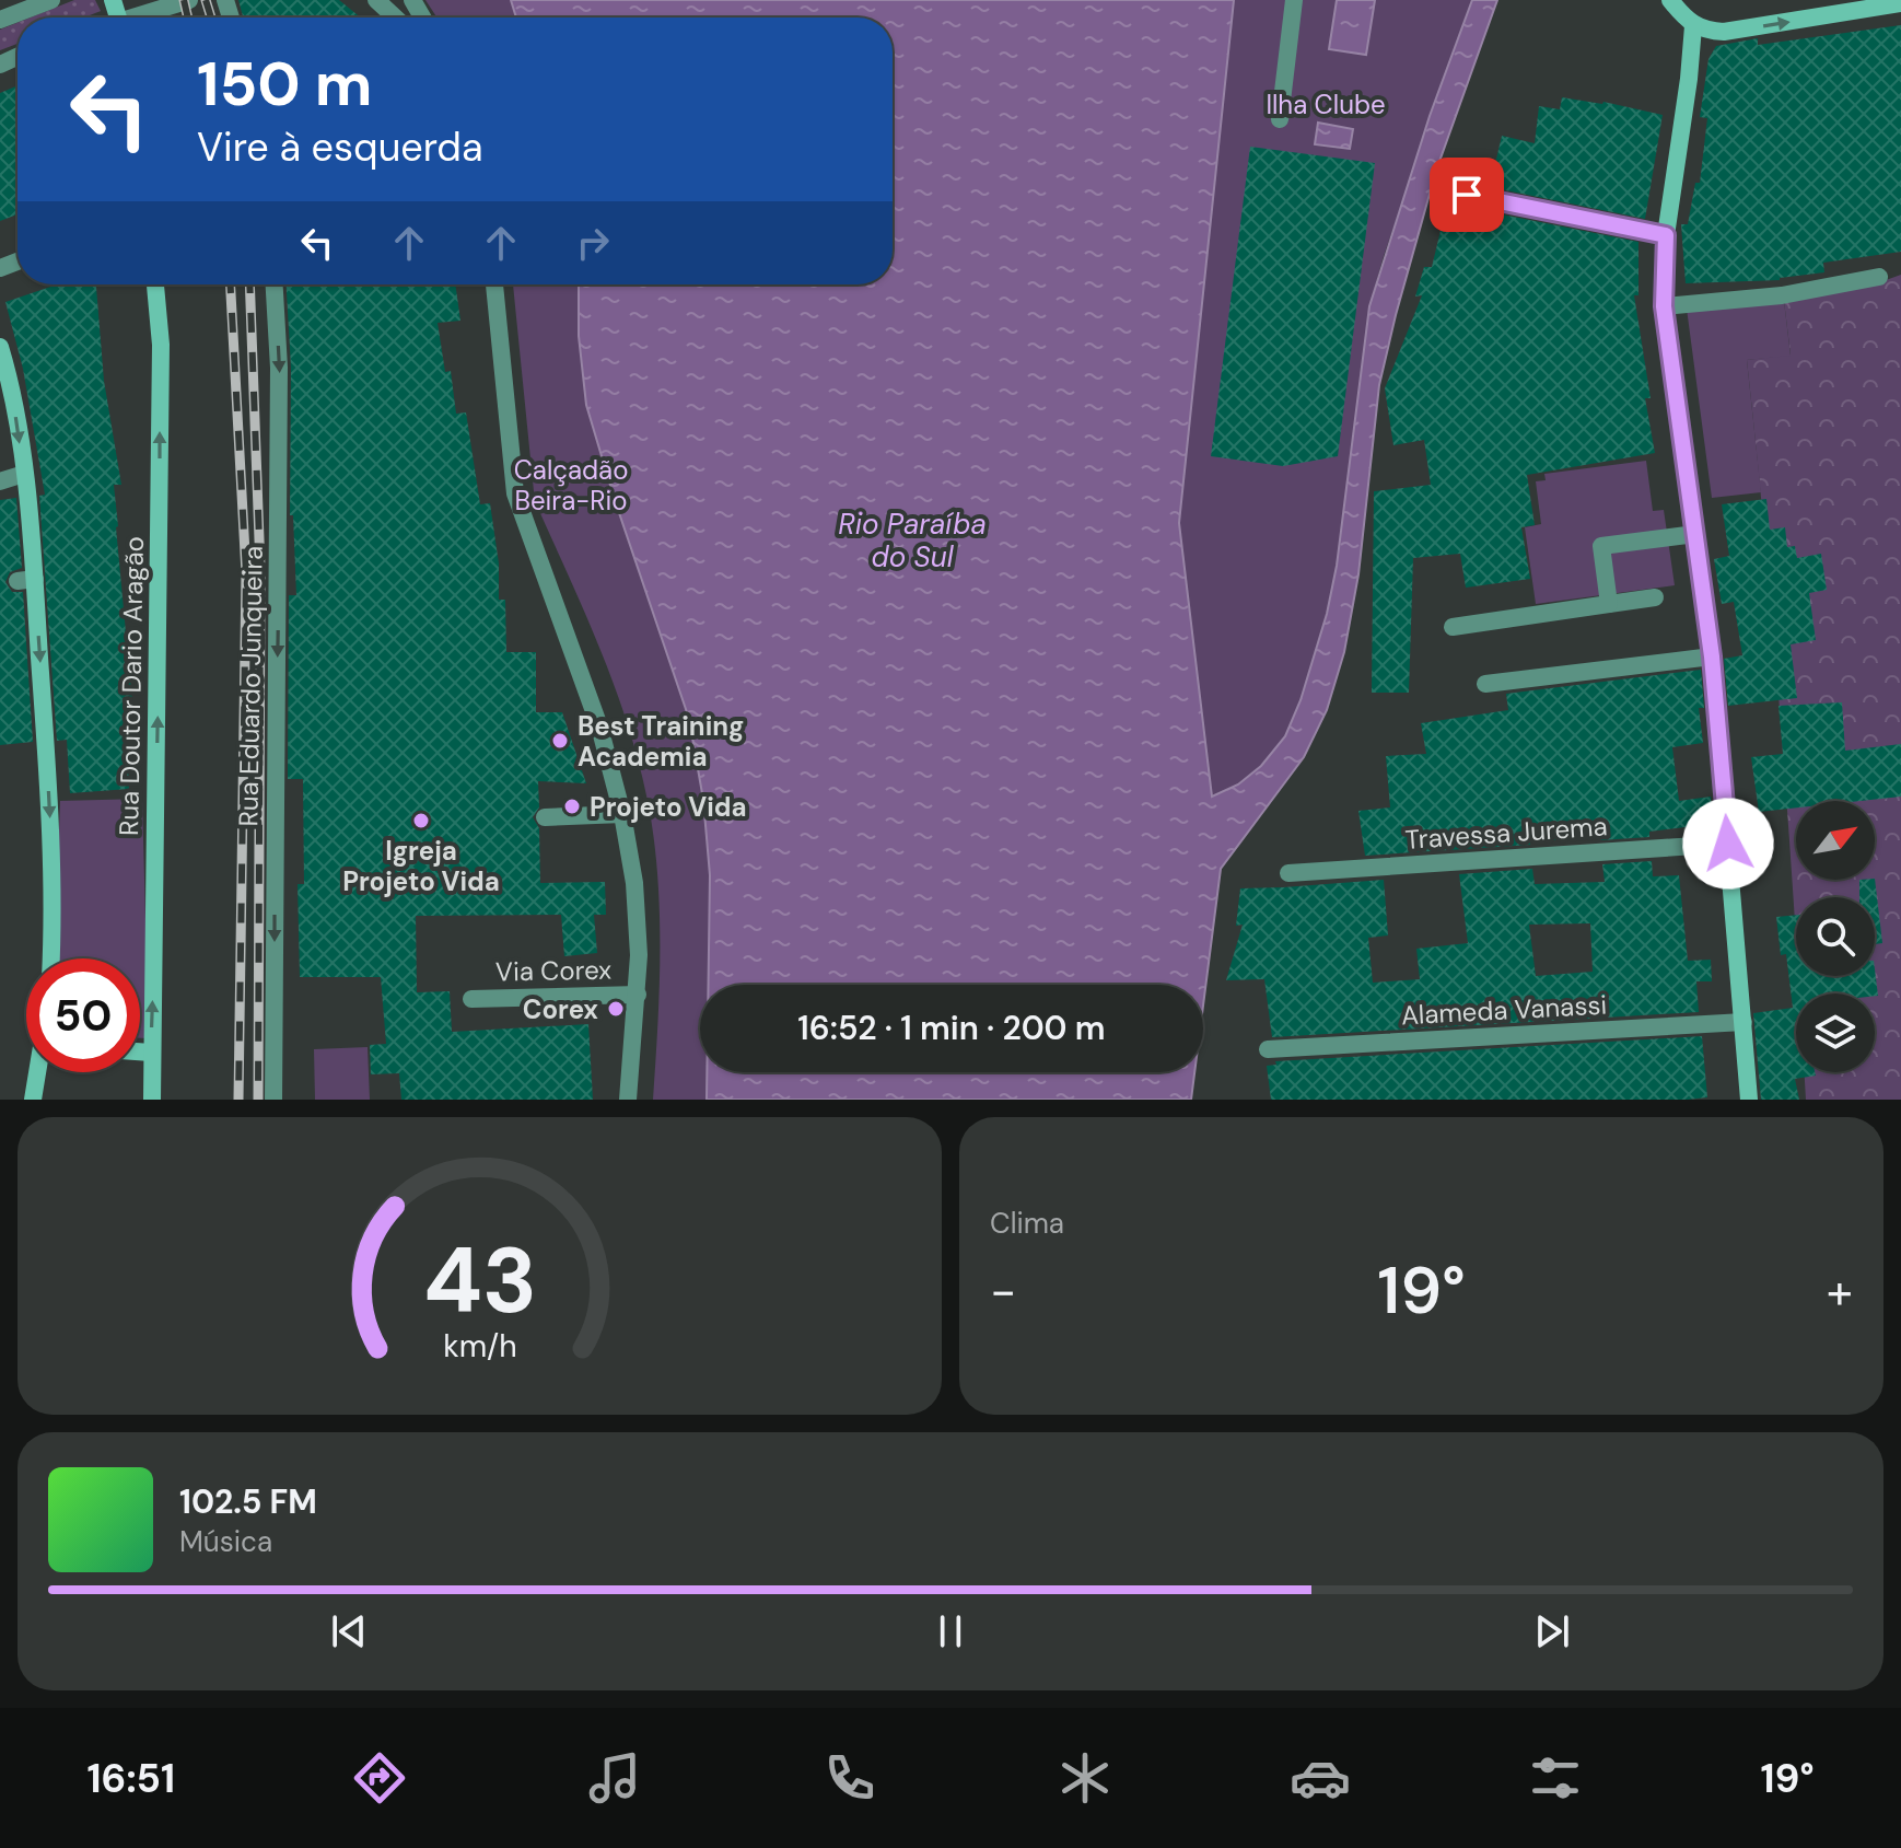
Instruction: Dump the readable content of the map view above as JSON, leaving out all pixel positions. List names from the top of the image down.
{
  "streets": {
    "main road": ["Rua Doutor Dario Aragão"],
    "street": [
      "Rua Eduardo Junqueira",
      "Travessa Jurema",
      "Via Corex",
      "Alameda Vanassi"
    ]
  },
  "one_way": ["Rua Eduardo Junqueira"],
  "water": ["Rio Paraíba do Sul"],
  "parks": ["Ilha Clube", "Calçadão Beira-Rio"],
  "places": [
    "Best Training Academia",
    "Projeto Vida",
    "Igreja Projeto Vida",
    "Corex"
  ],
  "north": "top right",
  "page": {
    "turn": ["150 m", "Vire à esquerda"],
    "limit": "50",
    "trip": "16:52 · 1 min · 200 m",
    "tile": "Clima",
    "heat": ["−", "19°", "+"],
    "song": ["102.5 FM", "Música"],
    "tabs": ["16:51", "19°"],
    "gauge": ["43", "km/h"]
  }
}
